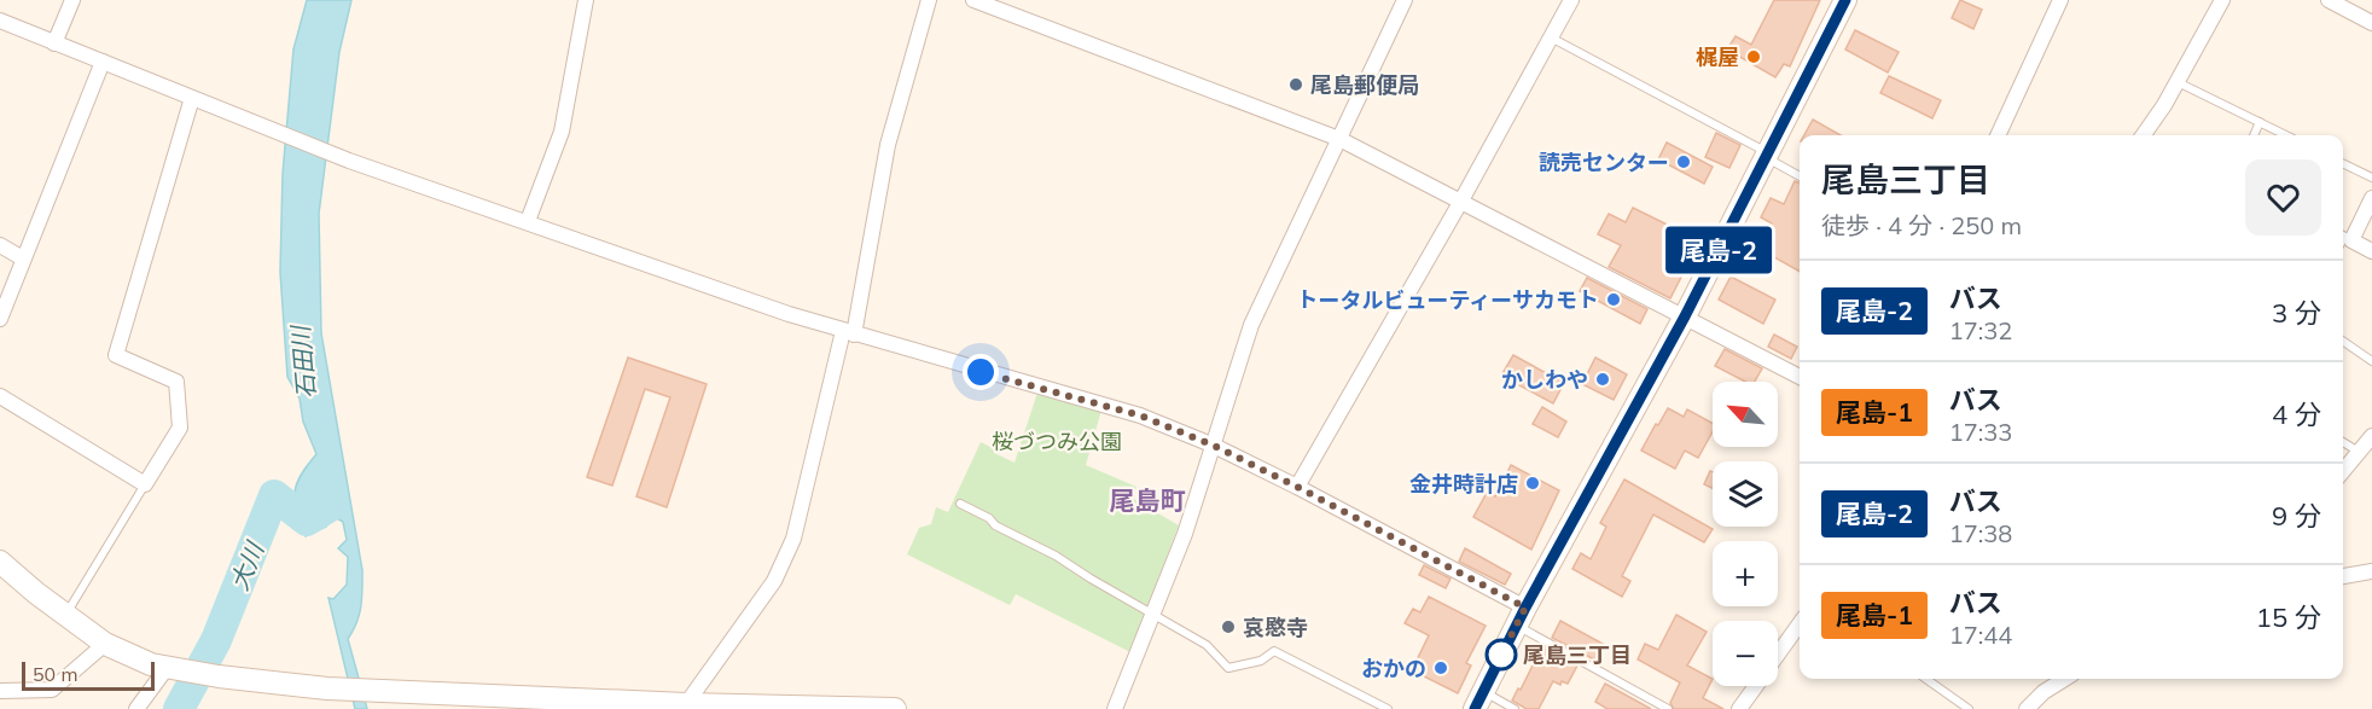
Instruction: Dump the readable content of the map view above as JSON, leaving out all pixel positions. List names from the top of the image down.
{
  "districts": ["尾島町"],
  "water": ["石田川", "大川"],
  "parks": ["桜づつみ公園"],
  "places": [
    "梶屋",
    "尾島郵便局",
    "読売センター",
    "トータルビューティーサカモト",
    "かしわや",
    "金井時計店",
    "哀愍寺",
    "尾島三丁目",
    "おかの"
  ],
  "lines": ["bus line 尾島-2"],
  "scale_bar": "50 m",
  "north": "top left",
  "page": {
    "on_map": "尾島-2",
    "heading": ["尾島三丁目", "徒歩 · 4 分 · 250 m"],
    "list": [
      {
        "mark": "尾島-2",
        "name": "バス",
        "note": "17:32",
        "value": "3 分"
      },
      {
        "mark": "尾島-1",
        "name": "バス",
        "note": "17:33",
        "value": "4 分"
      },
      {
        "mark": "尾島-2",
        "name": "バス",
        "note": "17:38",
        "value": "9 分"
      },
      {
        "mark": "尾島-1",
        "name": "バス",
        "note": "17:44",
        "value": "15 分"
      }
    ],
    "map_buttons": ["+", "−"],
    "scale": "50 m"
  }
}
